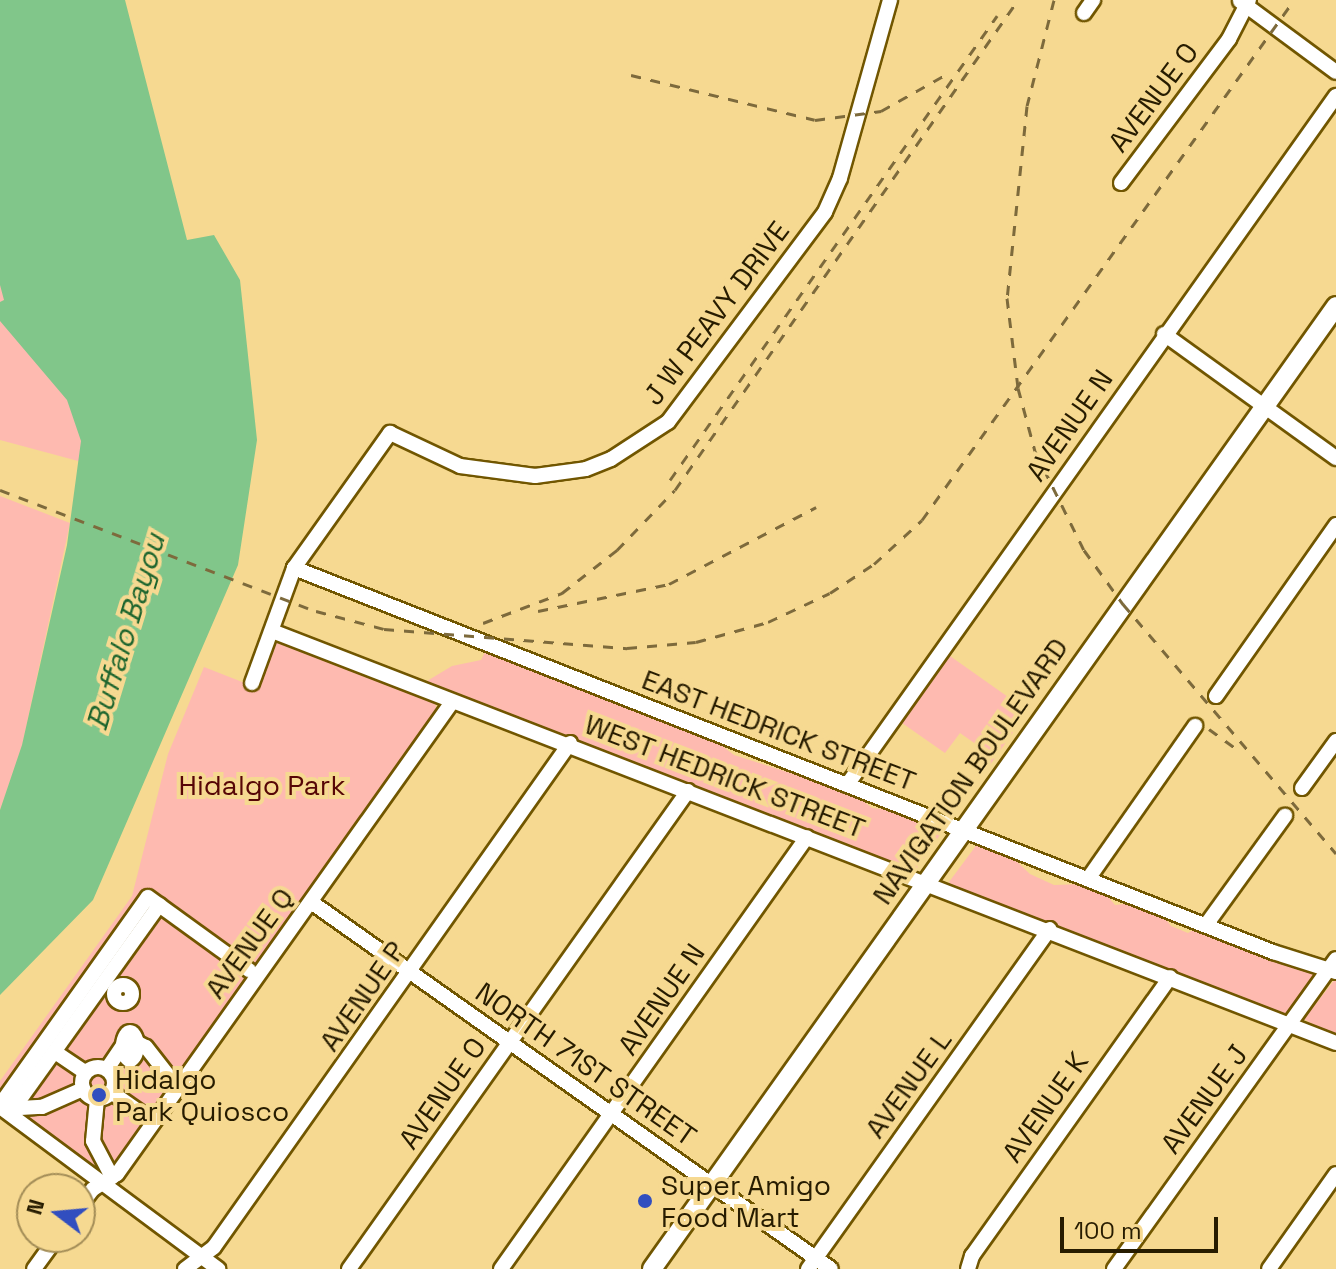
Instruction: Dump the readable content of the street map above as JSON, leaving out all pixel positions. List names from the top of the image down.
{
  "streets": {
    "main road": ["NAVIGATION BOULEVARD"],
    "street": [
      "AVENUE O",
      "J W PEAVY DRIVE",
      "AVENUE N",
      "EAST HEDRICK STREET",
      "WEST HEDRICK STREET",
      "AVENUE Q",
      "AVENUE P",
      "NORTH 71ST STREET",
      "AVENUE L",
      "AVENUE J",
      "AVENUE K"
    ]
  },
  "crossings": [
    ["AVENUE O", "WEST HEDRICK STREET"],
    ["AVENUE O", "NORTH 71ST STREET"],
    ["J W PEAVY DRIVE", "EAST HEDRICK STREET"],
    ["J W PEAVY DRIVE", "WEST HEDRICK STREET"],
    ["AVENUE N", "EAST HEDRICK STREET"],
    ["AVENUE N", "WEST HEDRICK STREET"],
    ["AVENUE N", "NORTH 71ST STREET"],
    ["EAST HEDRICK STREET", "NAVIGATION BOULEVARD"],
    ["EAST HEDRICK STREET", "AVENUE J"],
    ["NAVIGATION BOULEVARD", "WEST HEDRICK STREET"],
    ["NAVIGATION BOULEVARD", "NORTH 71ST STREET"],
    ["WEST HEDRICK STREET", "AVENUE Q"],
    ["WEST HEDRICK STREET", "AVENUE P"],
    ["WEST HEDRICK STREET", "AVENUE L"],
    ["WEST HEDRICK STREET", "AVENUE J"],
    ["WEST HEDRICK STREET", "AVENUE K"],
    ["AVENUE Q", "NORTH 71ST STREET"],
    ["AVENUE P", "NORTH 71ST STREET"],
    ["NORTH 71ST STREET", "AVENUE L"]
  ],
  "water": ["Buffalo Bayou"],
  "parks": ["Hidalgo Park"],
  "places": ["Hidalgo Park Quiosco", "Super Amigo Food Mart"],
  "scale_bar": "100 m",
  "north": "left"
}
